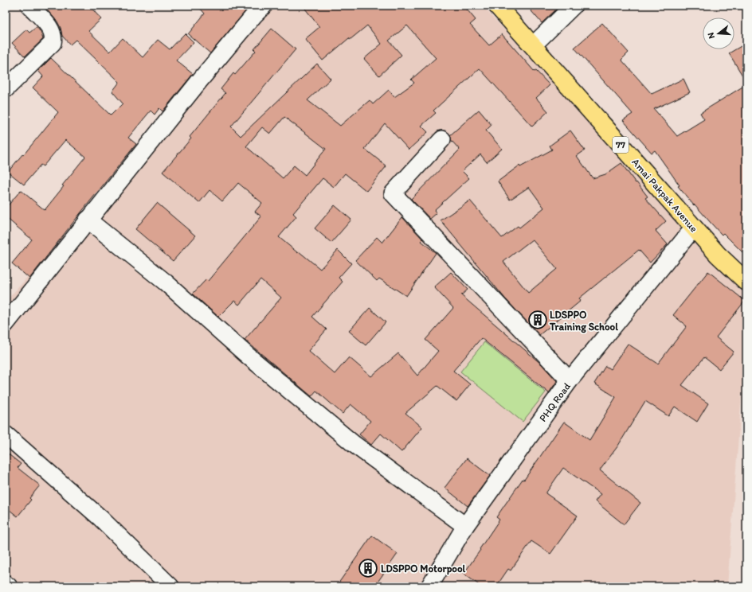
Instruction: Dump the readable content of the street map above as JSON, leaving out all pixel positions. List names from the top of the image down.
{
  "streets": {
    "highway": ["77", "Amai Pakpak Avenue"],
    "street": ["PHQ Road"]
  },
  "crossings": [
    ["Amai Pakpak Avenue", "PHQ Road"]
  ],
  "places": {
    "building": ["LDSPPO Training School", "LDSPPO Motorpool"]
  },
  "north": "left"
}
